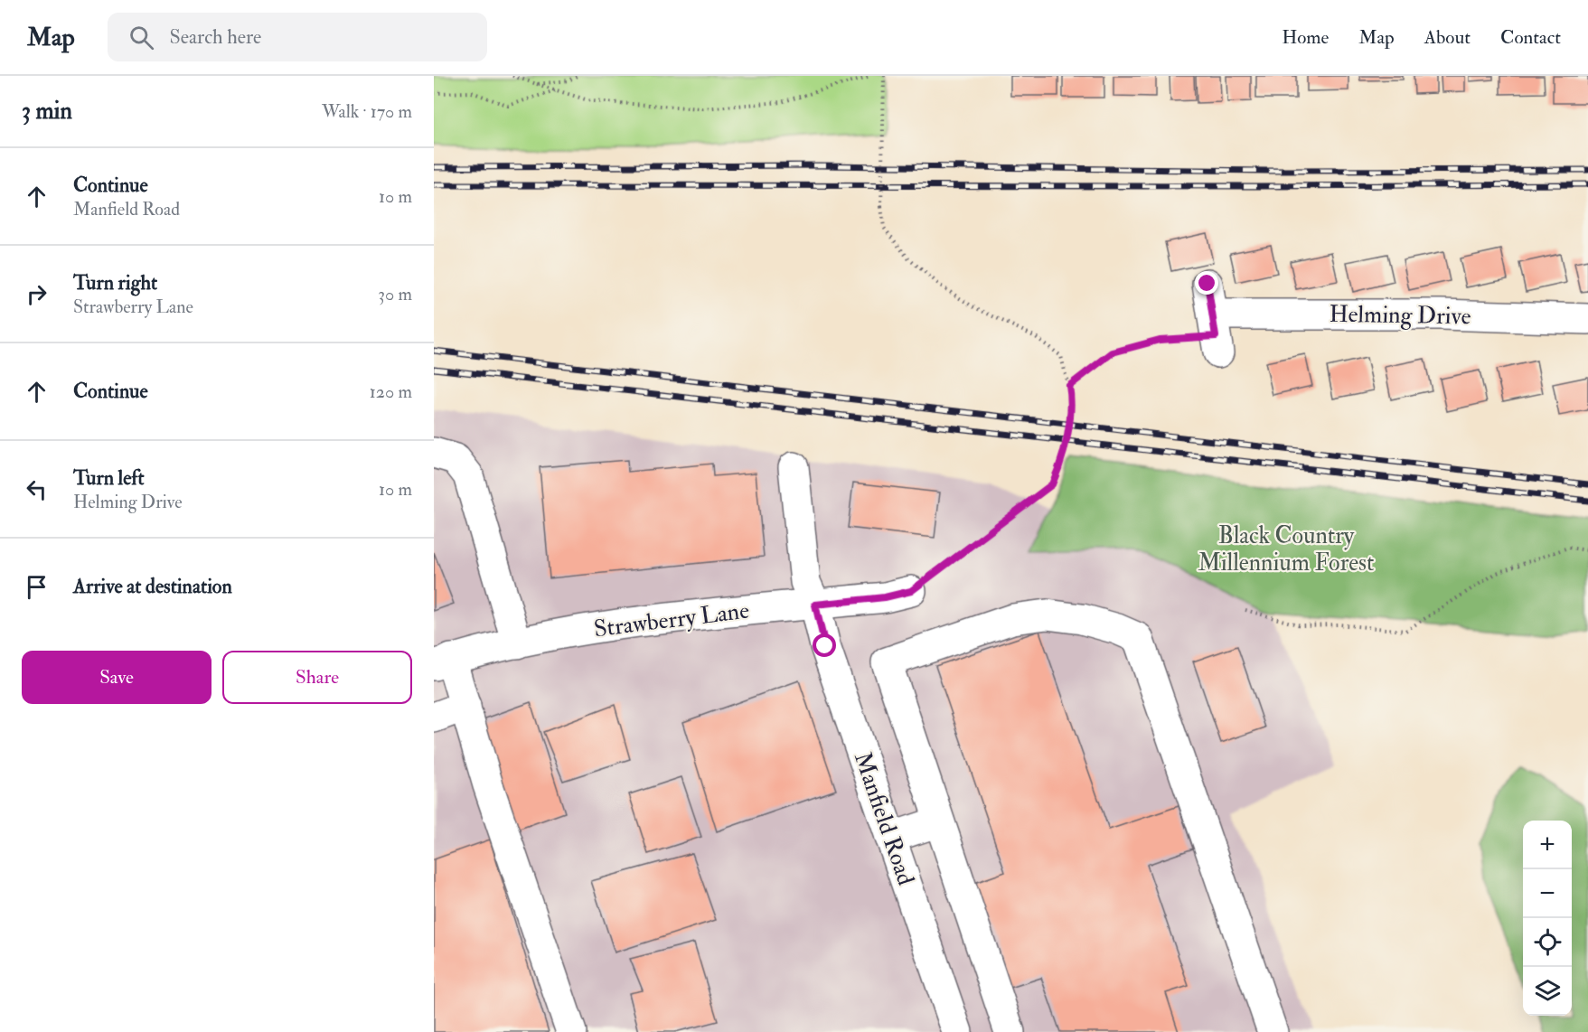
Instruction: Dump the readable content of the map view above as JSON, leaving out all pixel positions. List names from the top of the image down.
{
  "streets": {
    "street": ["Helming Drive", "Strawberry Lane", "Manfield Road"]
  },
  "crossings": [
    ["Strawberry Lane", "Manfield Road"]
  ],
  "parks": ["Black Country Millennium Forest"],
  "page": {
    "header": "Map",
    "search": "Search here",
    "nav": [
      "Home",
      "Map",
      "About",
      "Contact"
    ],
    "heading": ["3 min", "Walk · 170 m"],
    "list": [
      ["Continue", "Manfield Road", "10 m"],
      ["Turn right", "Strawberry Lane", "30 m"],
      ["Continue", "120 m"],
      ["Turn left", "Helming Drive", "10 m"],
      "Arrive at destination"
    ],
    "buttons": ["Save", "Share"],
    "map_buttons": ["+", "−"]
  }
}
